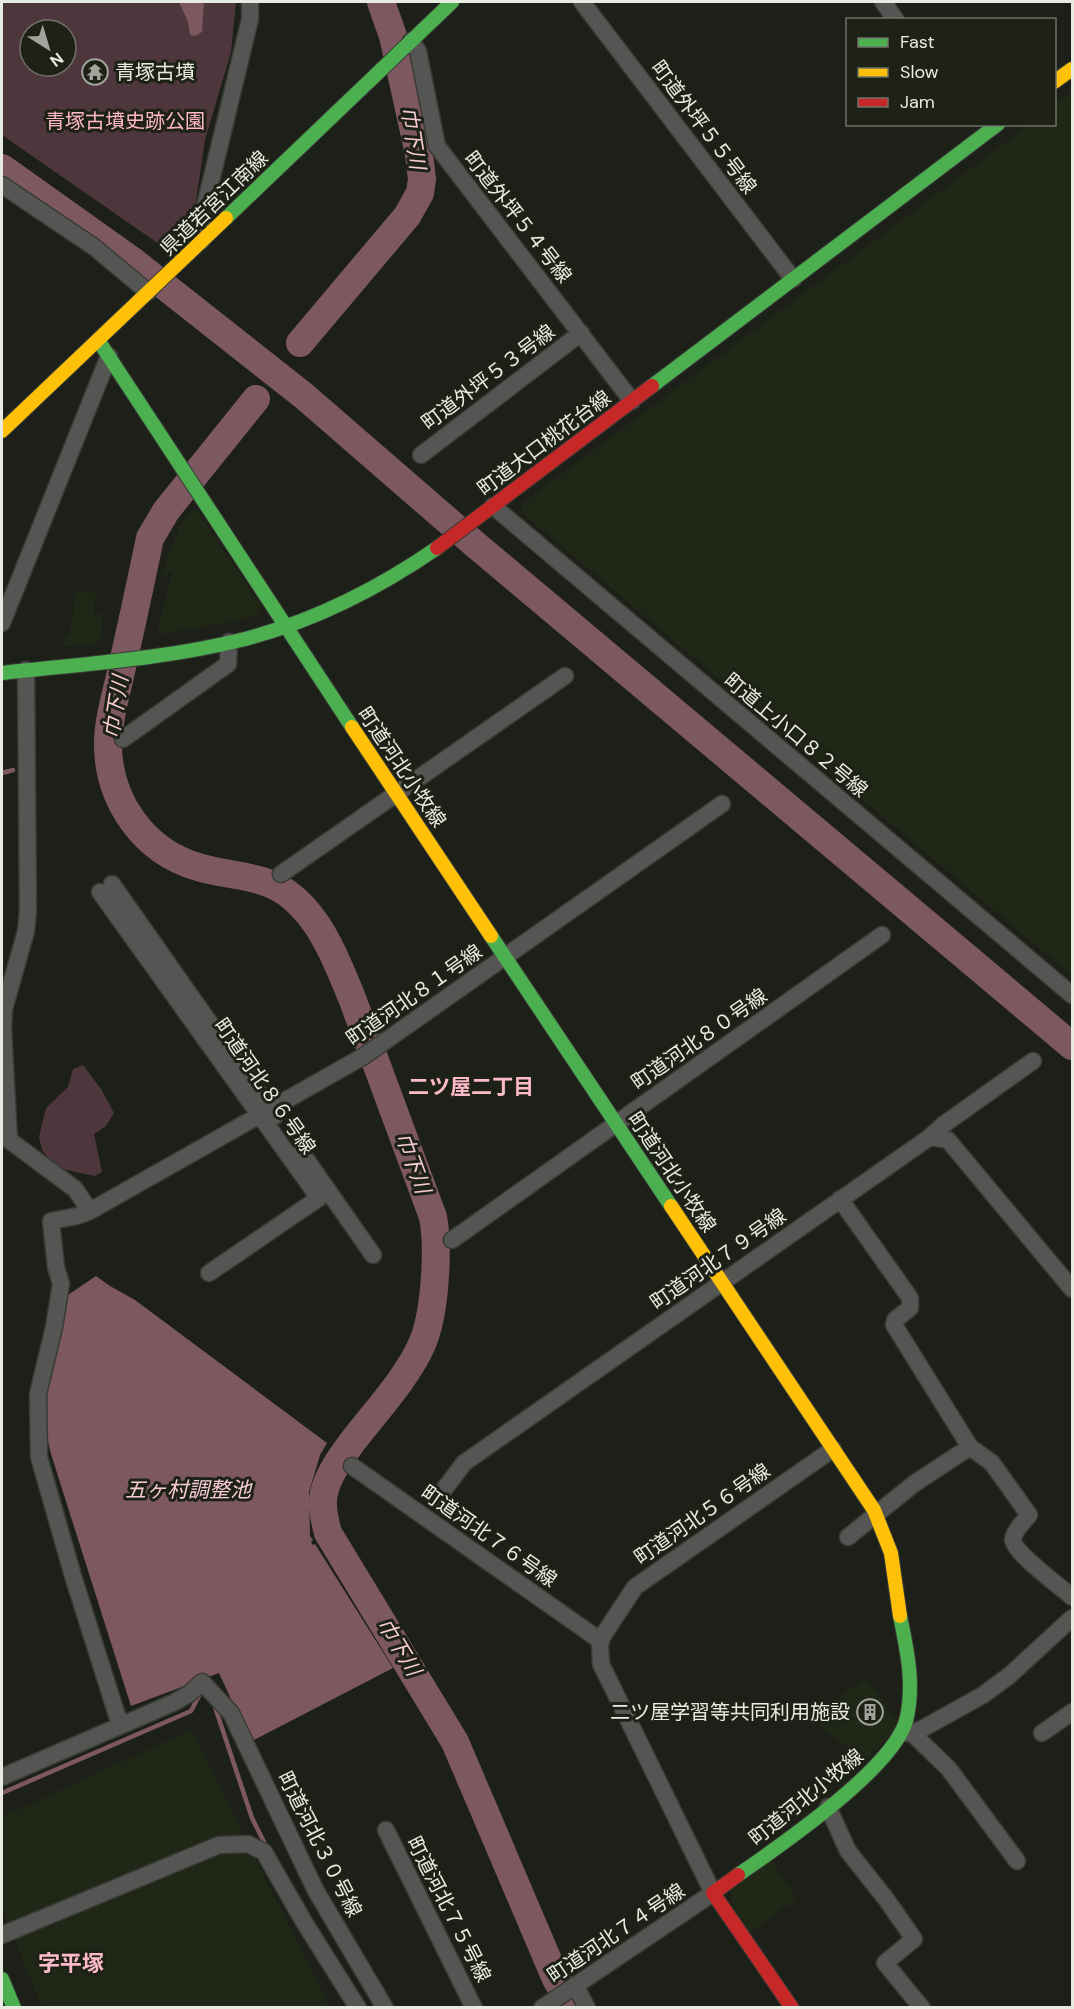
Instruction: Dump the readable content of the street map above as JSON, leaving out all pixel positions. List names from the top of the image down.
{
  "streets": {
    "street": [
      "町道外坪５５号線",
      "県道若宮江南線",
      "町道外坪５４号線",
      "町道外坪５３号線",
      "町道大口桃花台線",
      "町道上小口８２号線",
      "町道河北小牧線",
      "町道河北８１号線",
      "町道河北８０号線",
      "町道河北８６号線",
      "町道河北７９号線",
      "町道河北５６号線",
      "町道河北７６号線",
      "町道河北３０号線",
      "町道河北７５号線",
      "町道河北７４号線"
    ]
  },
  "crossings": [
    ["町道外坪５５号線", "町道大口桃花台線"],
    ["県道若宮江南線", "町道外坪５４号線"],
    ["県道若宮江南線", "町道河北小牧線"],
    ["町道外坪５４号線", "町道外坪５３号線"],
    ["町道外坪５４号線", "町道大口桃花台線"],
    ["町道大口桃花台線", "町道上小口８２号線"],
    ["町道大口桃花台線", "町道河北小牧線"],
    ["町道河北小牧線", "町道河北８１号線"],
    ["町道河北小牧線", "町道河北８０号線"],
    ["町道河北小牧線", "町道河北７９号線"],
    ["町道河北小牧線", "町道河北５６号線"],
    ["町道河北小牧線", "町道河北７４号線"],
    ["町道河北８１号線", "町道河北８６号線"],
    ["町道河北８１号線", "町道河北３０号線"],
    ["町道河北５６号線", "町道河北７６号線"]
  ],
  "districts": ["二ツ屋二丁目", "字平塚"],
  "water": ["巾下川", "五ヶ村調整池"],
  "parks": ["青塚古墳史跡公園"],
  "places": {
    "temple": ["青塚古墳"],
    "building": ["二ツ屋学習等共同利用施設"]
  },
  "legend": ["Fast", "Slow", "Jam"],
  "north": "bottom right"
}
